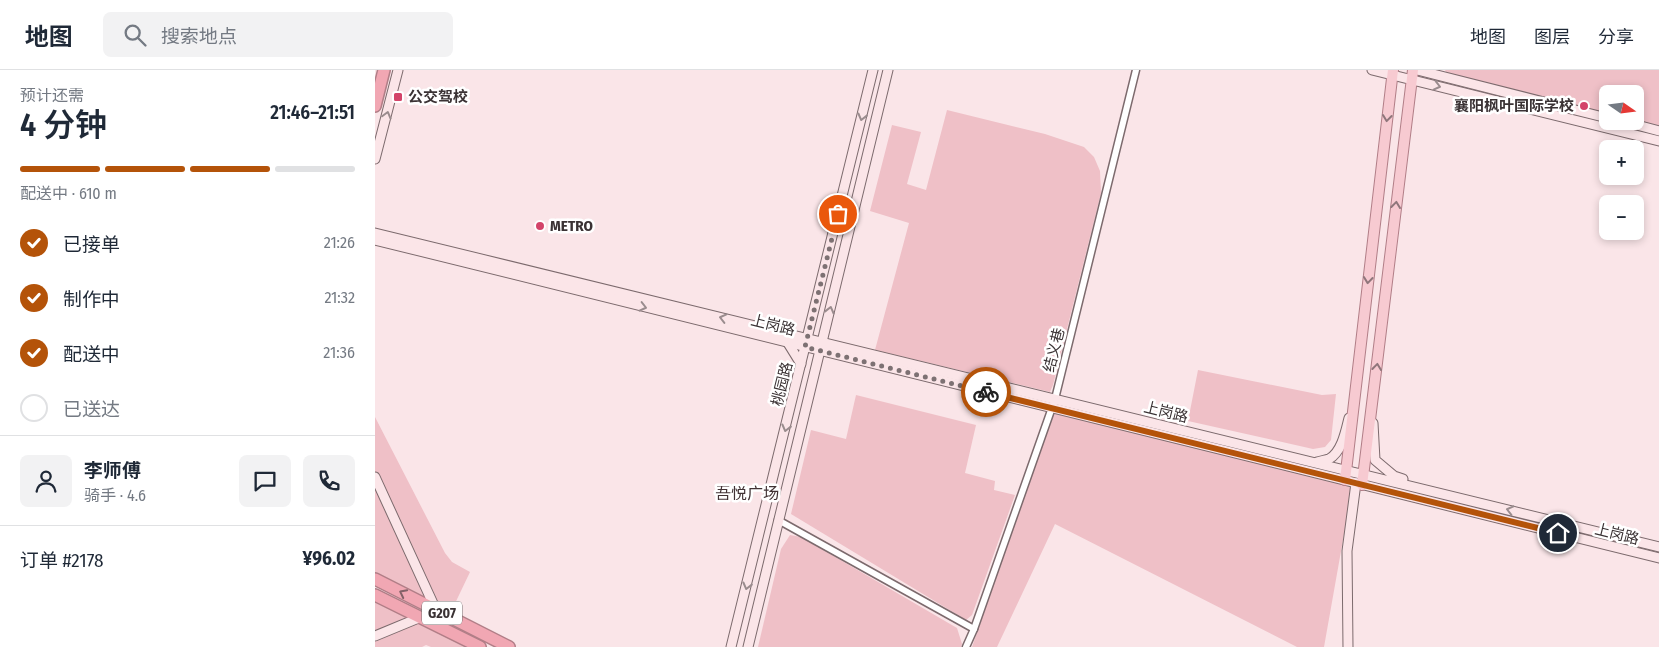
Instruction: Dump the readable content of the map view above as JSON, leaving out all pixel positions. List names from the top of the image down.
{
  "streets": {
    "highway": ["G207"],
    "street": ["上岗路", "结义巷", "桃园路"]
  },
  "crossings": [
    ["上岗路", "结义巷"],
    ["上岗路", "桃园路"]
  ],
  "districts": ["吾悦广场"],
  "places": {
    "transit": ["公交驾校"],
    "other": ["襄阳枫叶国际学校", "METRO"]
  },
  "north": "right",
  "page": {
    "header": "地图",
    "search": "搜索地点",
    "nav": ["地图", "图层", "分享"],
    "heading": ["4 分钟", "预计还需", "21:46–21:51"],
    "panel": [
      "李师傅",
      "骑手 · 4.6",
      "订单 #2178",
      "¥96.02"
    ],
    "map_buttons": ["+", "−"],
    "bar": "配送中 · 610 m",
    "list": [
      ["已接单", "21:26"],
      ["制作中", "21:32"],
      ["配送中", "21:36"],
      "已送达"
    ]
  }
}
